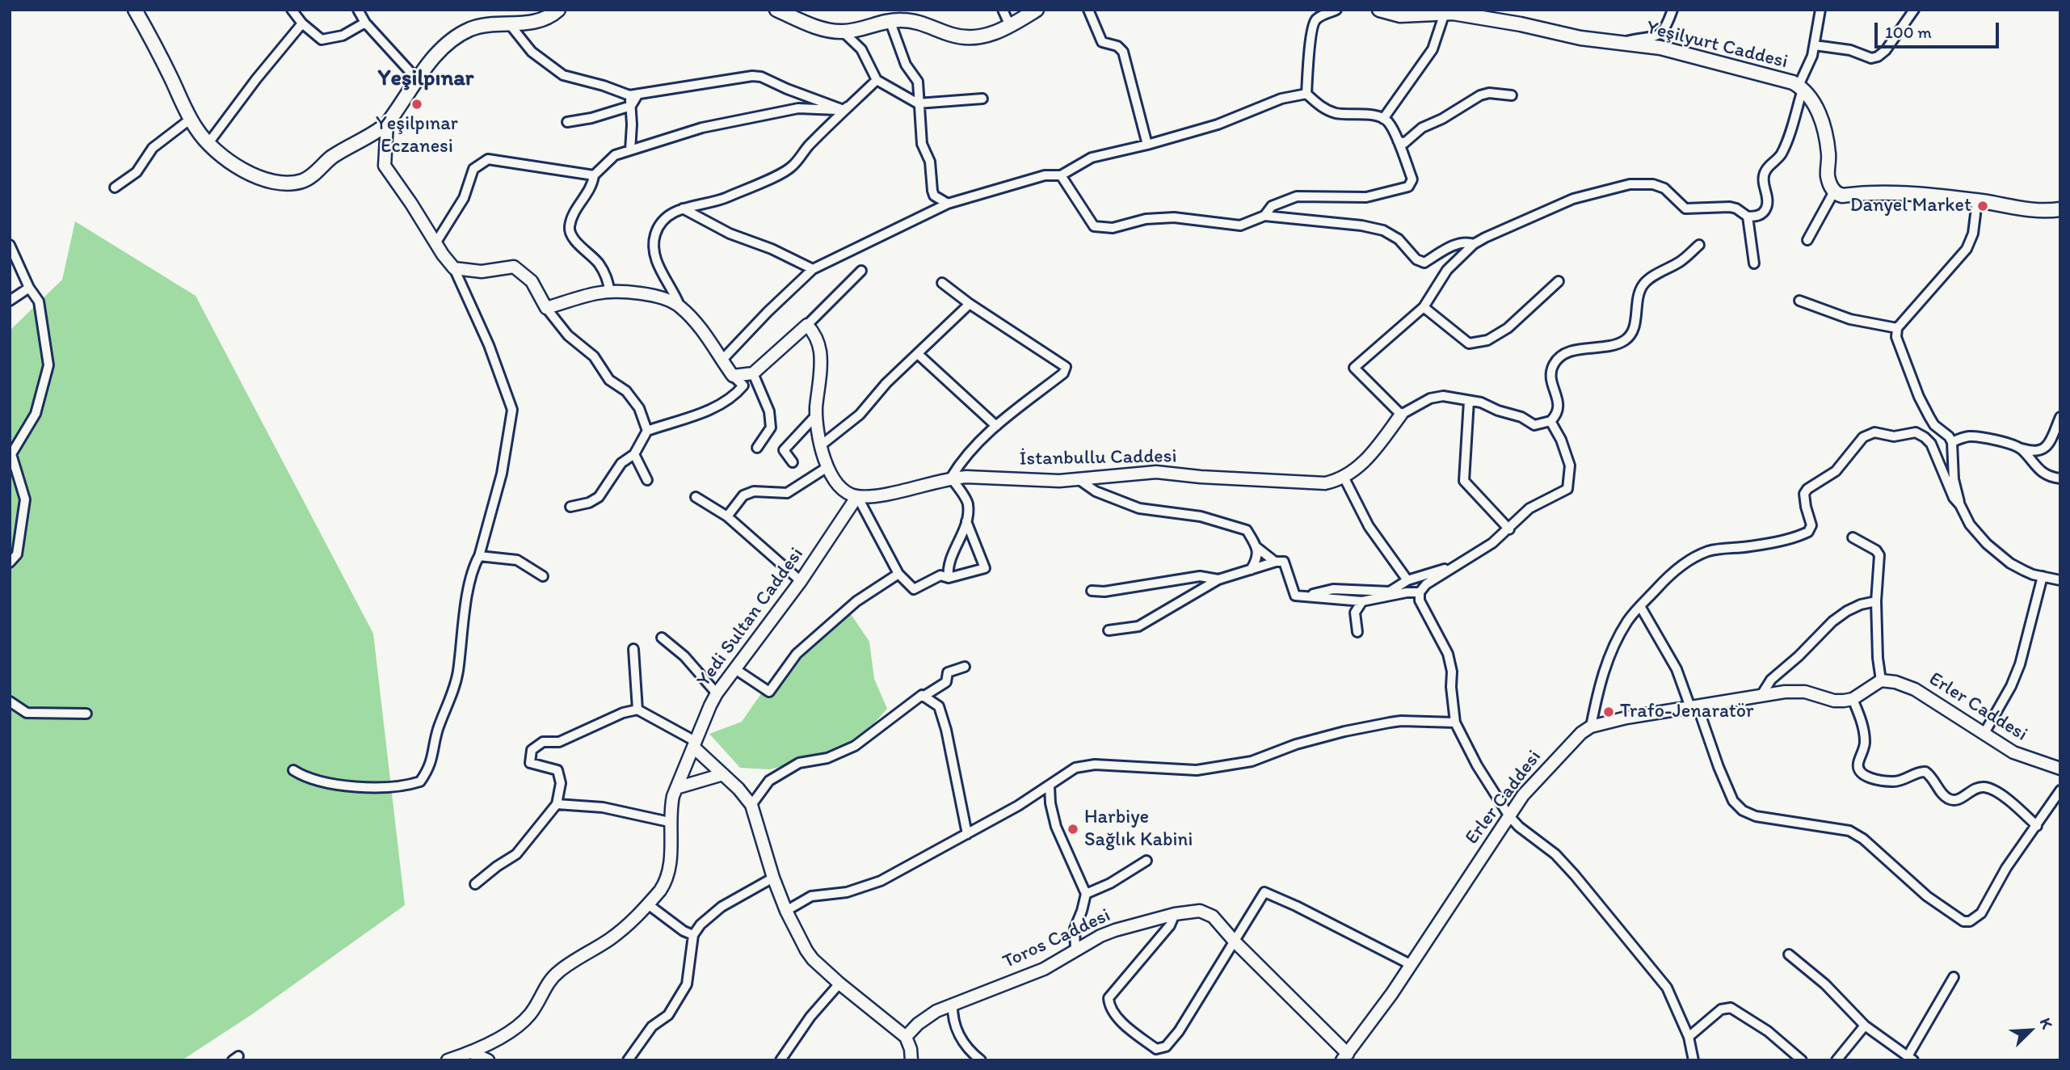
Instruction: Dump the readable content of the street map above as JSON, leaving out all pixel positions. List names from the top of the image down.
{
  "streets": {
    "main road": ["Yeşilyurt Caddesi"],
    "street": [
      "İstanbullu Caddesi",
      "Yedi Sultan Caddesi",
      "Erler Caddesi",
      "Toros Caddesi"
    ]
  },
  "crossings": [
    ["İstanbullu Caddesi", "Yedi Sultan Caddesi"],
    ["Erler Caddesi", "Toros Caddesi"]
  ],
  "districts": ["Yeşilpınar"],
  "places": [
    "Yeşilpınar Eczanesi",
    "Danyel Market",
    "Trafo-Jenaratör",
    "Harbiye Sağlık Kabini"
  ],
  "scale_bar": "100 m",
  "north": "top right"
}
